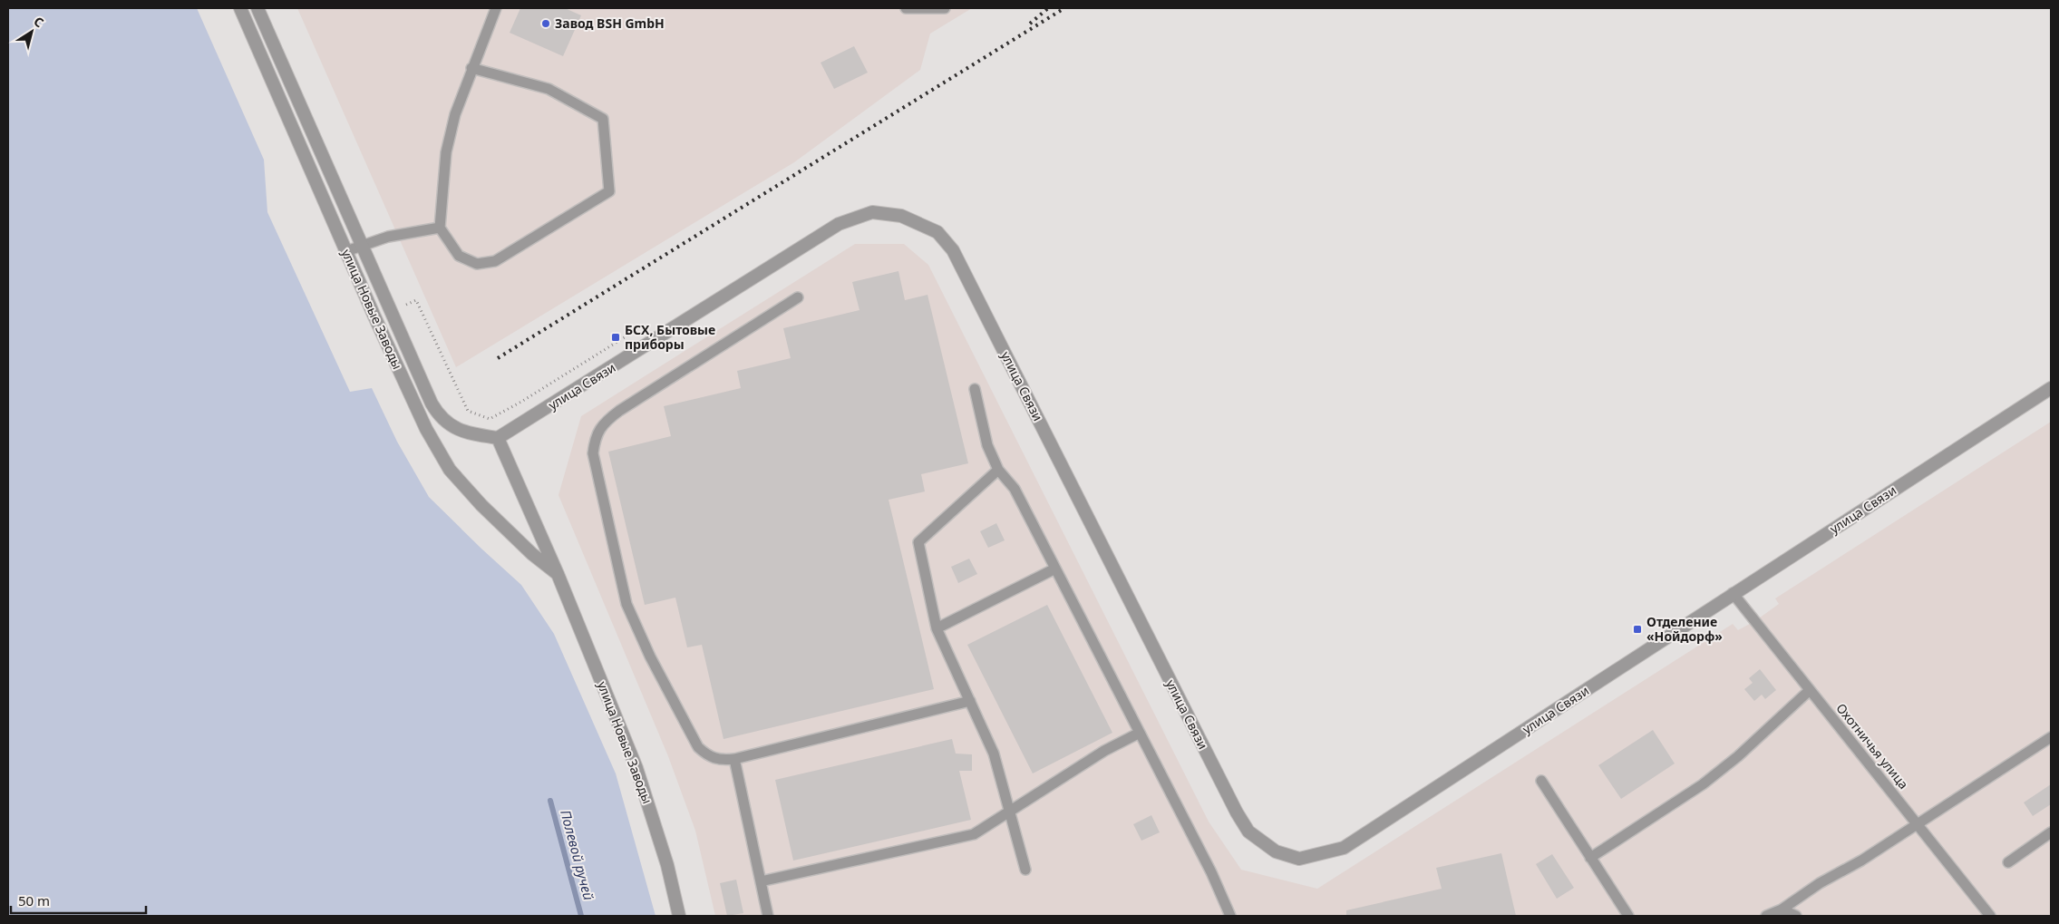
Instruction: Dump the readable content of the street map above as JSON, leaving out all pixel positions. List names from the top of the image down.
{
  "streets": {
    "street": ["улица Новые Заводы", "улица Связи"],
    "lane": ["Охотничья улица"]
  },
  "crossings": [
    ["улица Новые Заводы", "улица Связи"],
    ["улица Связи", "Охотничья улица"]
  ],
  "water": ["Полевой ручей"],
  "places": {
    "other": ["Завод BSH GmbH"],
    "transit": ["БСХ, Бытовые приборы", "Отделение «Нойдорф»"]
  },
  "scale_bar": "50 m",
  "north": "top right"
}
